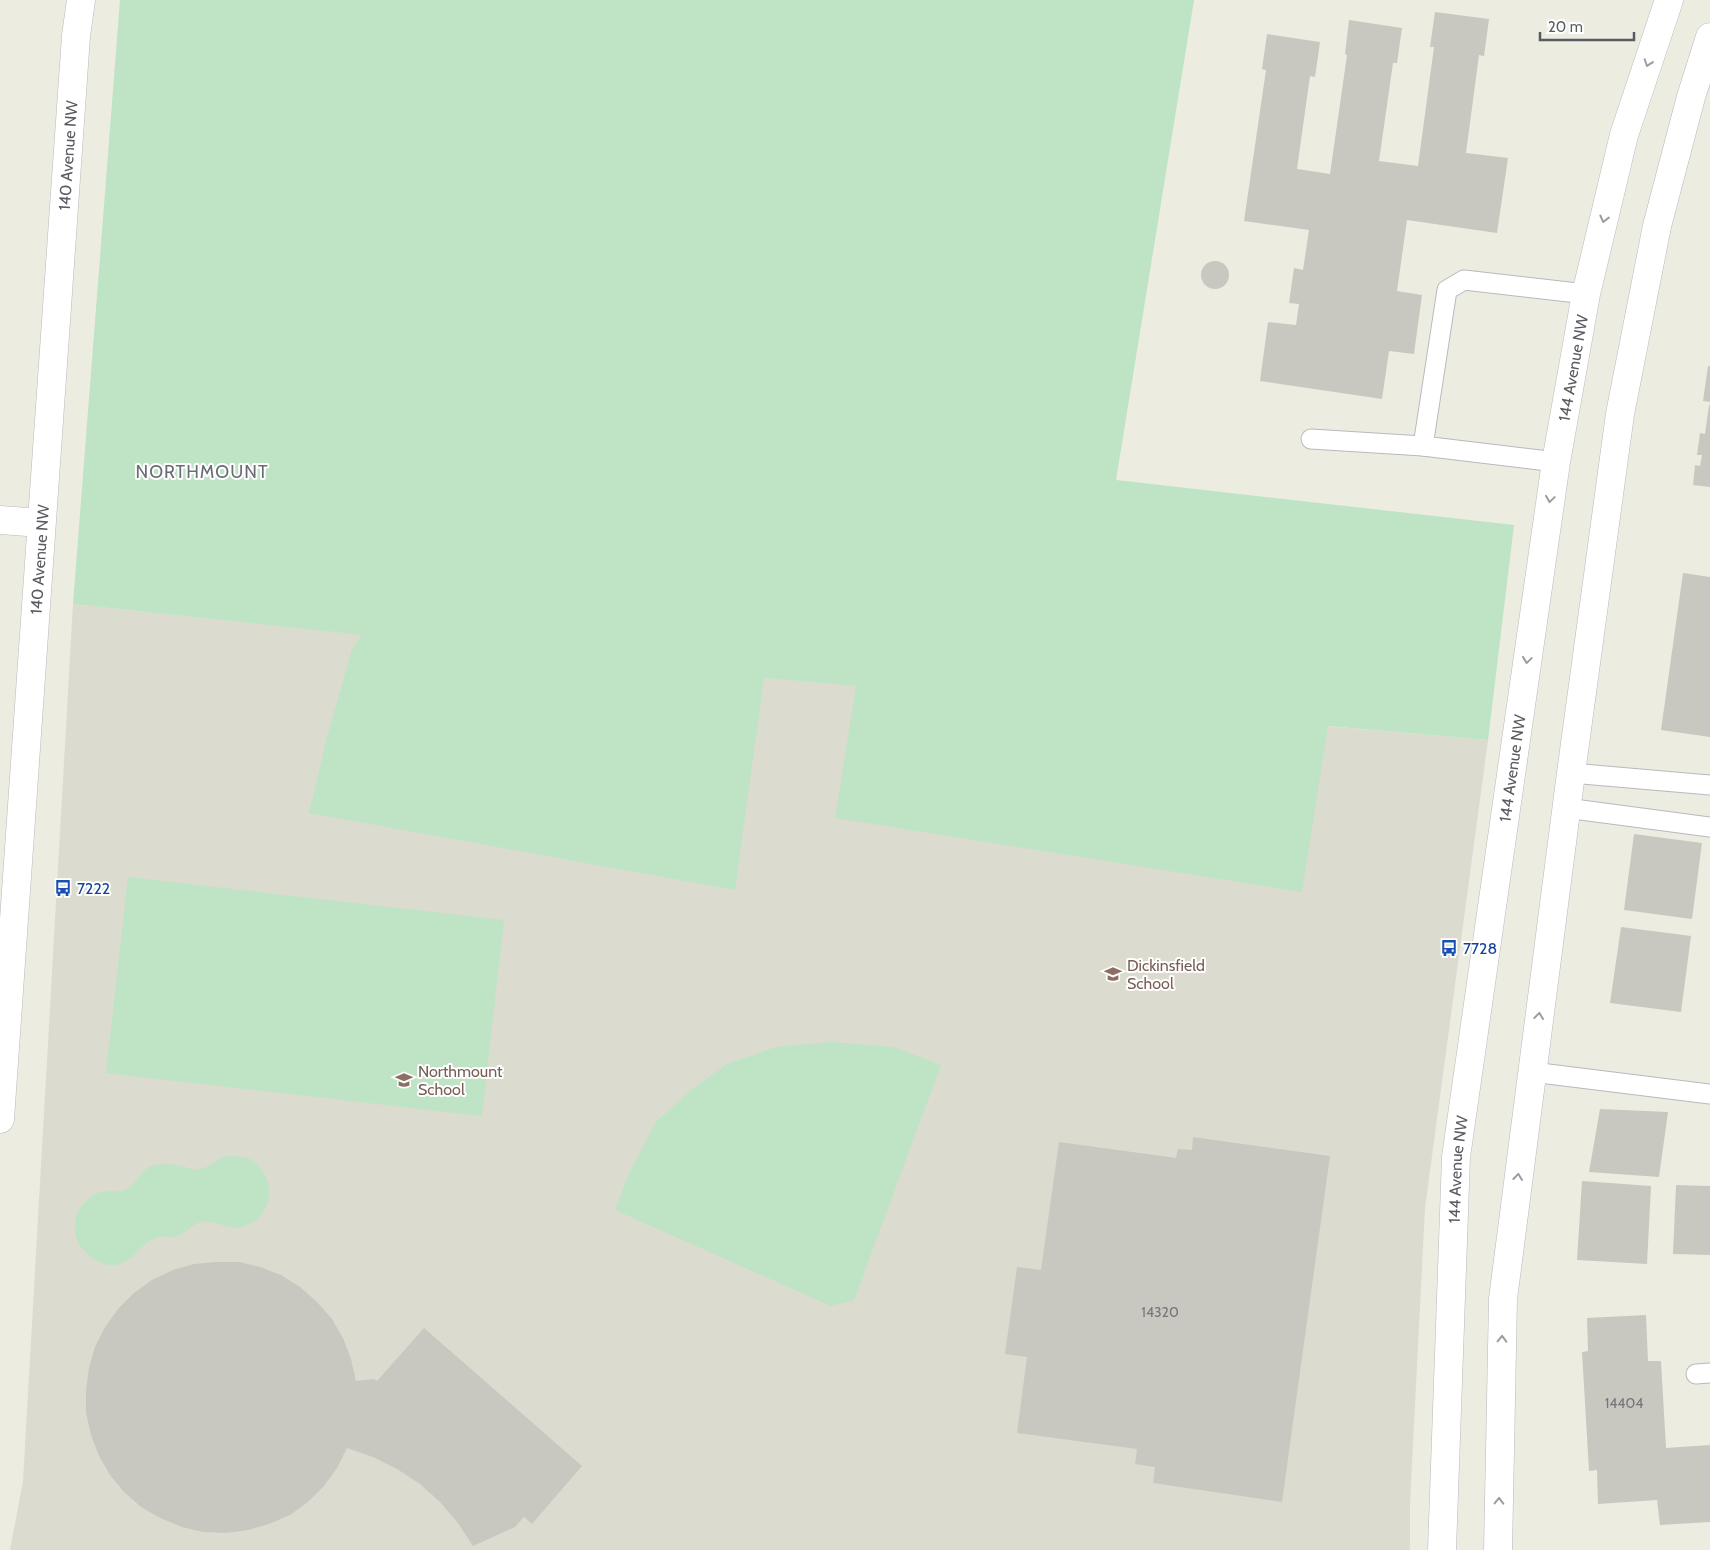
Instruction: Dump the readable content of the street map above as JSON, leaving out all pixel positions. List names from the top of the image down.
{
  "streets": {
    "street": ["140 Avenue NW", "144 Avenue NW"]
  },
  "districts": ["NORTHMOUNT"],
  "places": {
    "bus stop": ["7222", "7728"],
    "school or university": ["Dickinsfield School", "Northmount School"]
  },
  "house_numbers": ["14320", "14404"],
  "scale_bar": "20 m"
}
